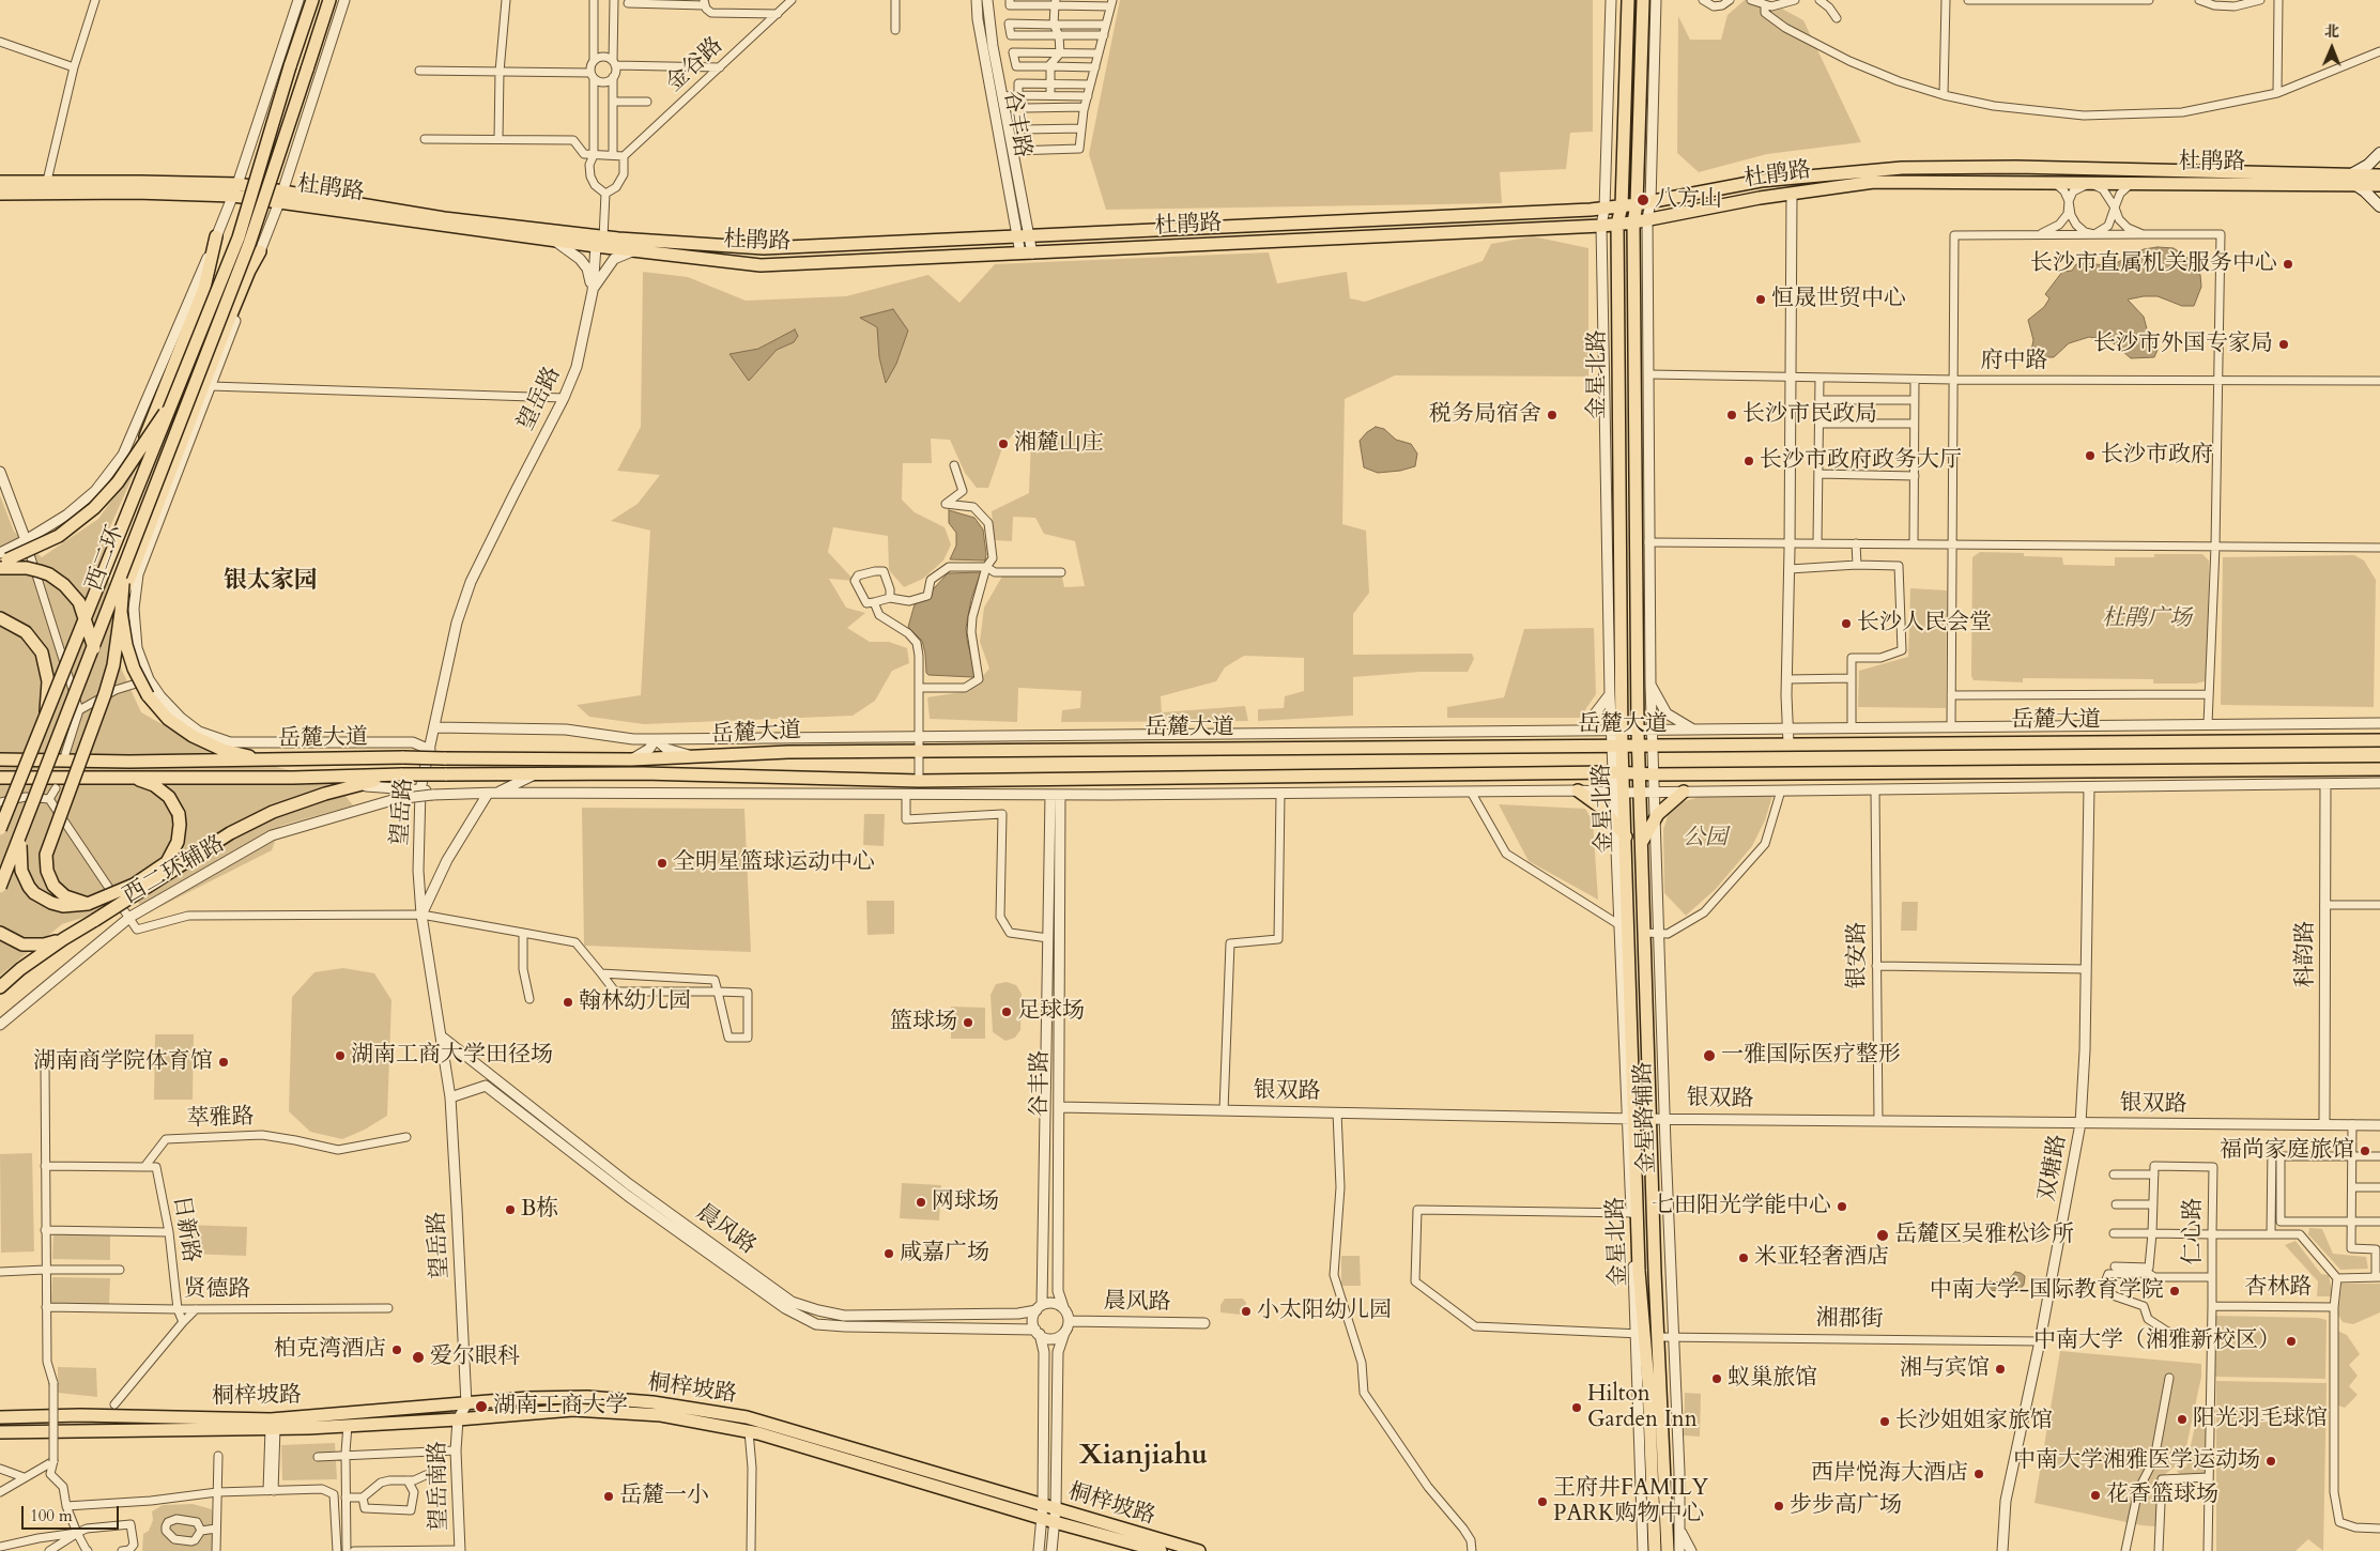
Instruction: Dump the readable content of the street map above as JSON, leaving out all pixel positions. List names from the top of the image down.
{
  "streets": {
    "main road": [
      "杜鹃路",
      "金星北路",
      "西二环",
      "岳麓大道",
      "桐梓坡路"
    ],
    "street": [
      "金谷路",
      "谷丰路",
      "府中路",
      "望岳路",
      "西二环辅路",
      "科韵路",
      "银安路",
      "银双路",
      "金星路辅路",
      "萃雅路",
      "双塘路",
      "日新路",
      "晨风路",
      "仁心路",
      "杏林路",
      "贤德路",
      "湘郡街",
      "望岳南路"
    ]
  },
  "crossings": [
    ["谷丰路", "杜鹃路"],
    ["谷丰路", "银双路"],
    ["谷丰路", "晨风路"],
    ["杜鹃路", "金星北路"],
    ["杜鹃路", "望岳路"],
    ["杜鹃路", "金星路辅路"],
    ["府中路", "金星路辅路"],
    ["金星北路", "岳麓大道"],
    ["金星北路", "银双路"],
    ["金星北路", "金星路辅路"],
    ["金星北路", "湘郡街"],
    ["望岳路", "晨风路"],
    ["望岳路", "桐梓坡路"],
    ["岳麓大道", "金星路辅路"],
    ["科韵路", "银双路"],
    ["银安路", "银双路"],
    ["银双路", "金星路辅路"],
    ["银双路", "双塘路"],
    ["萃雅路", "日新路"],
    ["双塘路", "湘郡街"],
    ["日新路", "贤德路"],
    ["仁心路", "杏林路"],
    ["桐梓坡路", "望岳南路"]
  ],
  "districts": ["银太家园", "Xianjiahu"],
  "parks": ["杜鹃广场", "公园"],
  "places": [
    "八方山",
    "长沙市直属机关服务中心",
    "恒晟世贸中心",
    "长沙市外国专家局",
    "税务局宿舍",
    "长沙市民政局",
    "湘麓山庄",
    "长沙市政府",
    "长沙市政府政务大厅",
    "长沙人民会堂",
    "全明星篮球运动中心",
    "翰林幼儿园",
    "足球场",
    "篮球场",
    "湖南工商大学田径场",
    "一雅国际医疗整形",
    "湖南商学院体育馆",
    "福尚家庭旅馆",
    "网球场",
    "七田阳光学能中心",
    "B栋",
    "岳麓区吴雅松诊所",
    "咸嘉广场",
    "米亚轻奢酒店",
    "中南大学-国际教育学院",
    "小太阳幼儿园",
    "中南大学（湘雅新校区）",
    "柏克湾酒店",
    "爱尔眼科",
    "湘与宾馆",
    "蚁巢旅馆",
    "湖南工商大学",
    "Hilton Garden Inn",
    "阳光羽毛球馆",
    "长沙姐姐家旅馆",
    "中南大学湘雅医学运动场",
    "西岸悦海大酒店",
    "花香篮球场",
    "岳麓一小",
    "王府井FAMILY PARK购物中心",
    "步步高广场"
  ],
  "scale_bar": "100 m",
  "north": "top"
}
